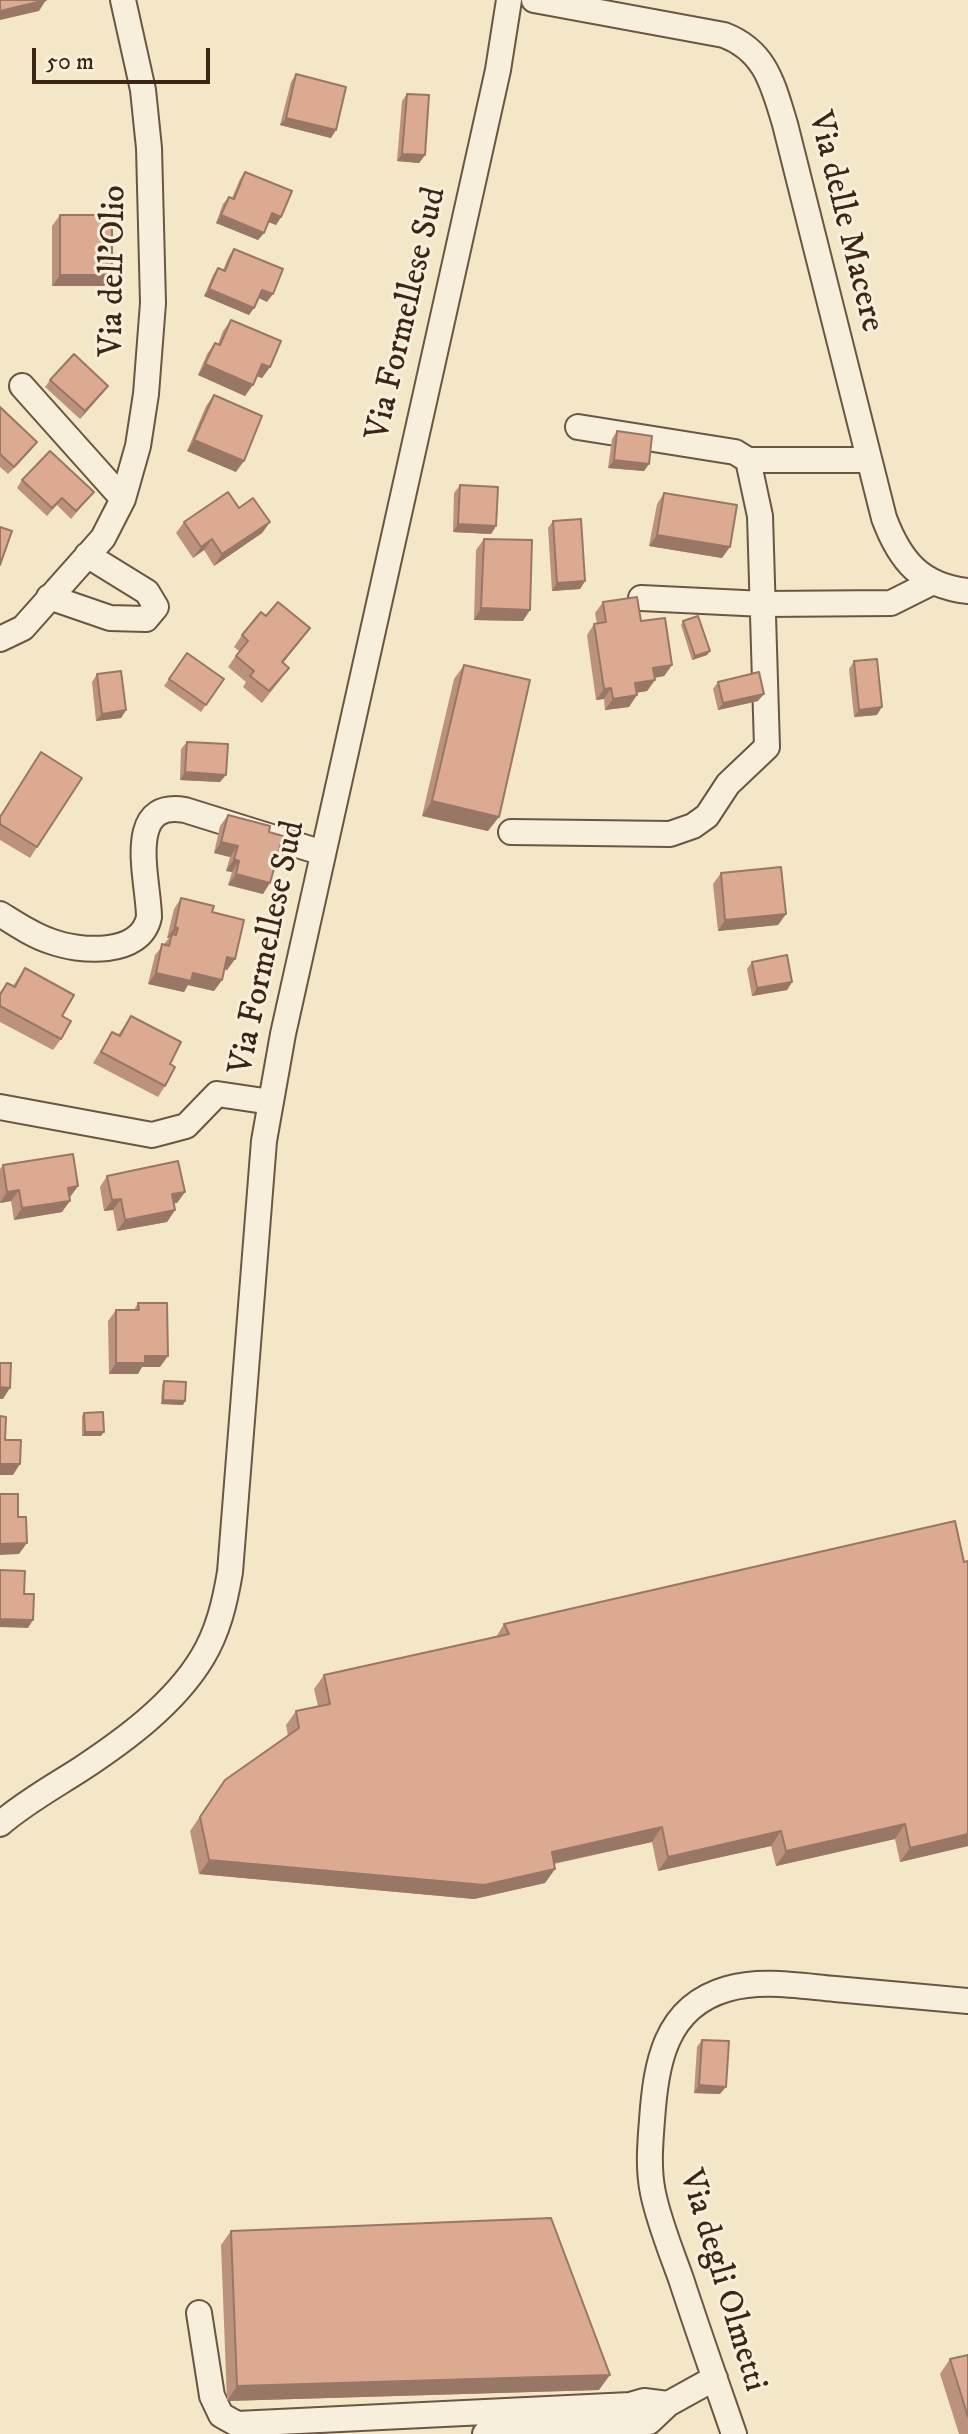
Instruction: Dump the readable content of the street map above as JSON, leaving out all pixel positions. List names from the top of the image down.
{
  "streets": {
    "street": [
      "Via delle Macere",
      "Via dell'Olio",
      "Via Formellese Sud",
      "Via degli Olmetti"
    ]
  },
  "scale_bar": "50 m"
}
